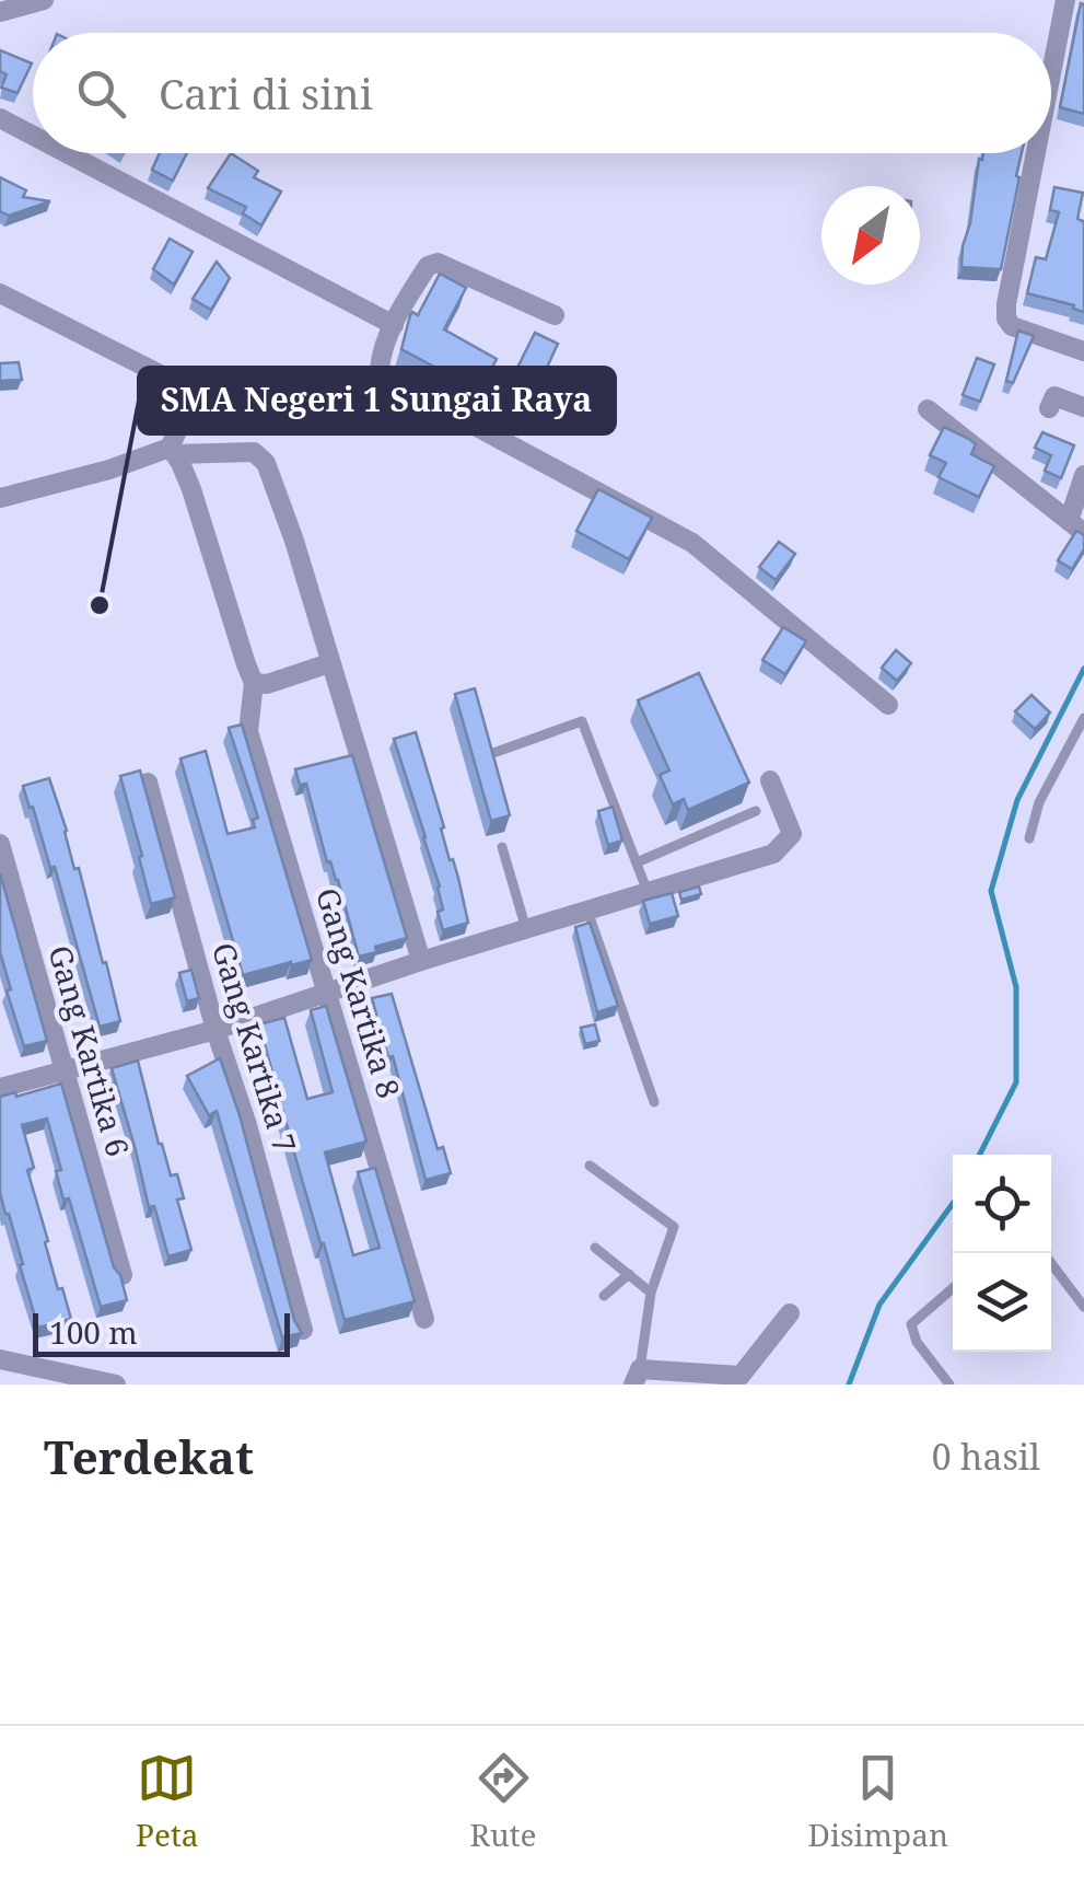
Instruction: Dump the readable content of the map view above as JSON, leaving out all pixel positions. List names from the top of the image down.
{
  "streets": {
    "street": ["Gang Kartika 8", "Gang Kartika 7", "Gang Kartika 6"]
  },
  "places": ["SMA Negeri 1 Sungai Raya"],
  "scale_bar": "100 m",
  "north": "bottom left",
  "page": {
    "search": "Cari di sini",
    "scale": "100 m",
    "heading": ["Terdekat", "0 hasil"],
    "nav": ["Peta", "Rute", "Disimpan"]
  }
}
